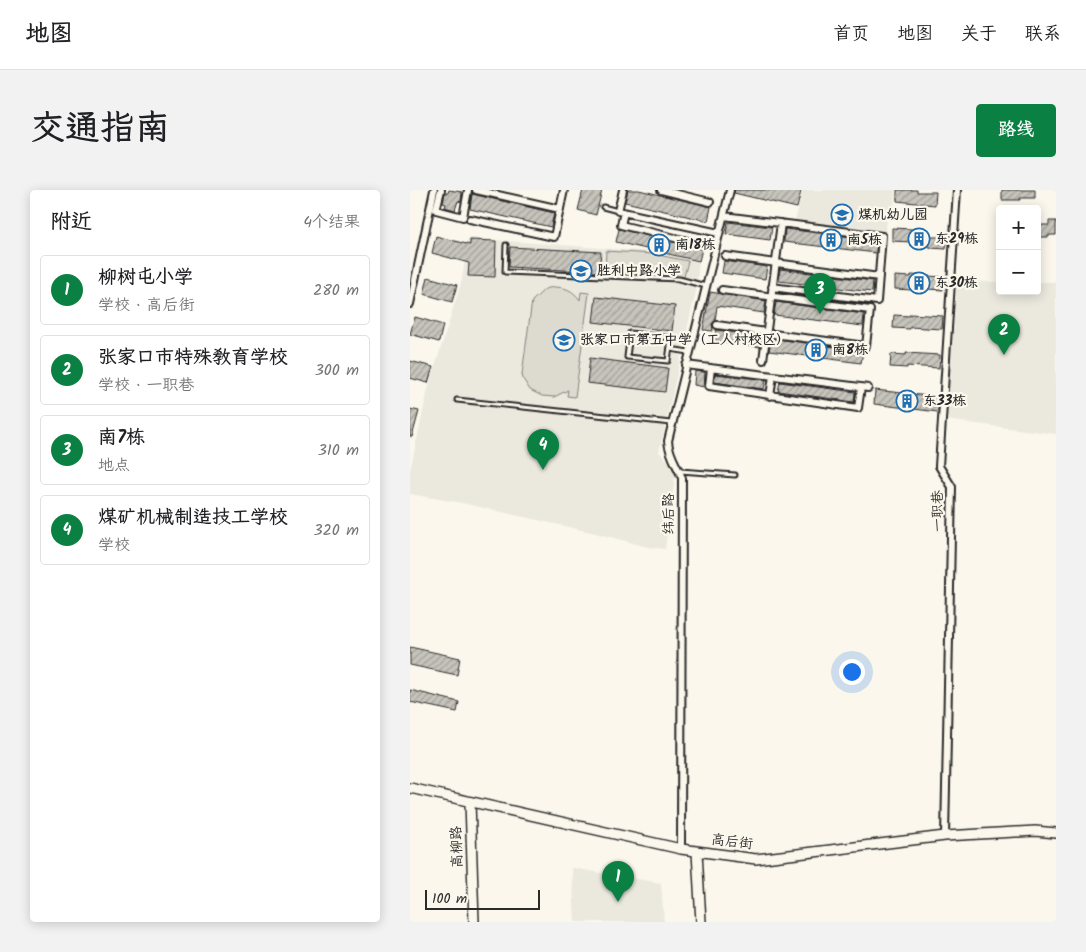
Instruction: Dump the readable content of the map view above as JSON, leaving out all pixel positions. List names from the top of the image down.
{
  "streets": {
    "street": [
      "一职巷",
      "纬后路",
      "高后街",
      "高柳路"
    ]
  },
  "crossings": [
    ["一职巷", "高后街"],
    ["纬后路", "高后街"],
    ["高后街", "高柳路"]
  ],
  "places": {
    "school or university": ["煤机幼儿园", "胜利中路小学", "张家口市第五中学（工人村校区）"],
    "building": [
      "东29栋",
      "南5栋",
      "南18栋",
      "东30栋",
      "南8栋",
      "东33栋"
    ]
  },
  "scale_bar": "100 m",
  "page": {
    "header": "地图",
    "nav": [
      "首页",
      "地图",
      "关于",
      "联系"
    ],
    "title": "交通指南",
    "buttons": "路线",
    "heading": ["附近", "4个结果"],
    "map_buttons": ["+", "−"],
    "list": [
      {
        "mark": "1",
        "name": "柳树屯小学",
        "note": "学校 · 高后街",
        "value": "280 m"
      },
      {
        "mark": "2",
        "name": "张家口市特殊教育学校",
        "note": "学校 · 一职巷",
        "value": "300 m"
      },
      {
        "mark": "3",
        "name": "南7栋",
        "note": "地点",
        "value": "310 m"
      },
      {
        "mark": "4",
        "name": "煤矿机械制造技工学校",
        "note": "学校",
        "value": "320 m"
      }
    ],
    "pins": [
      "3",
      "2",
      "4",
      "1"
    ],
    "scale": "100 m"
  }
}
